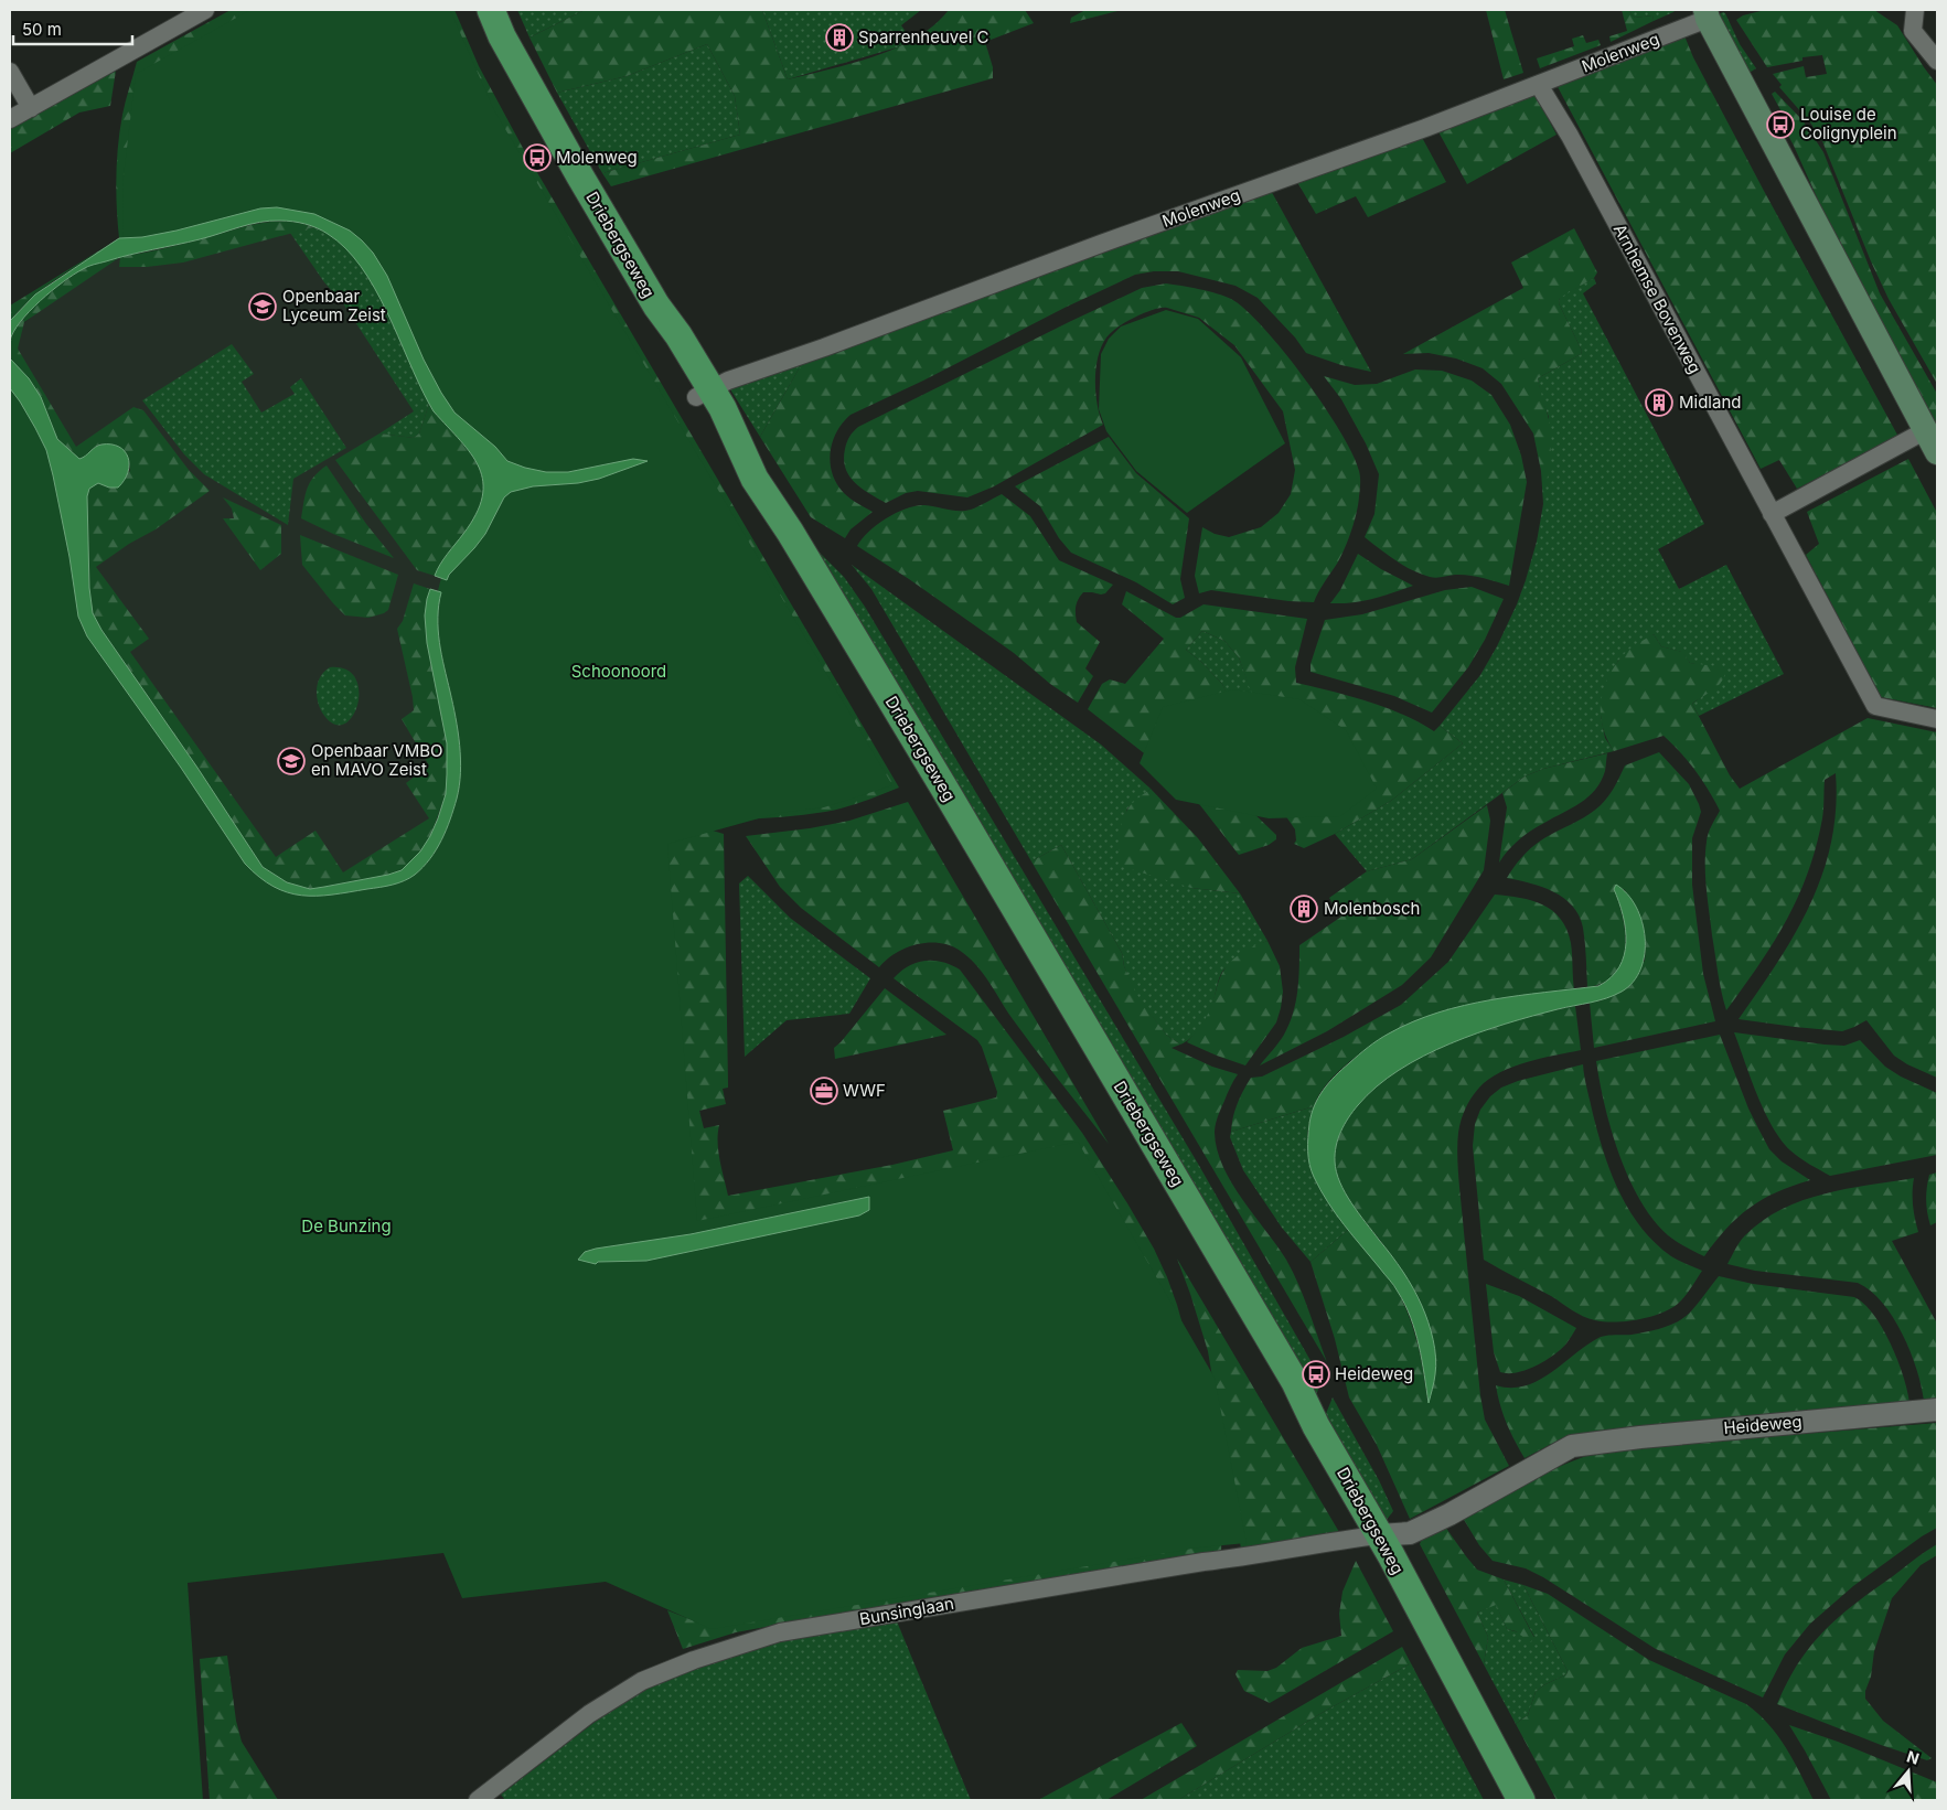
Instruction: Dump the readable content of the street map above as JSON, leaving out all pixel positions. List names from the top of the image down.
{
  "streets": {
    "main road": ["Driebergseweg"],
    "street": [
      "Molenweg",
      "Arnhemse Bovenweg",
      "Heideweg",
      "Bunsinglaan"
    ]
  },
  "crossings": [
    ["Molenweg", "Driebergseweg"],
    ["Molenweg", "Arnhemse Bovenweg"],
    ["Driebergseweg", "Heideweg"],
    ["Driebergseweg", "Bunsinglaan"],
    ["Heideweg", "Bunsinglaan"]
  ],
  "parks": ["Schoonoord", "De Bunzing"],
  "places": {
    "building": ["Sparrenheuvel C", "Midland", "Molenbosch"],
    "bus stop": ["Louise de Colignyplein", "Molenweg", "Heideweg"],
    "school or university": ["Openbaar Lyceum Zeist", "Openbaar VMBO en MAVO Zeist"],
    "office": ["WWF"]
  },
  "scale_bar": "50 m",
  "north": "top"
}
